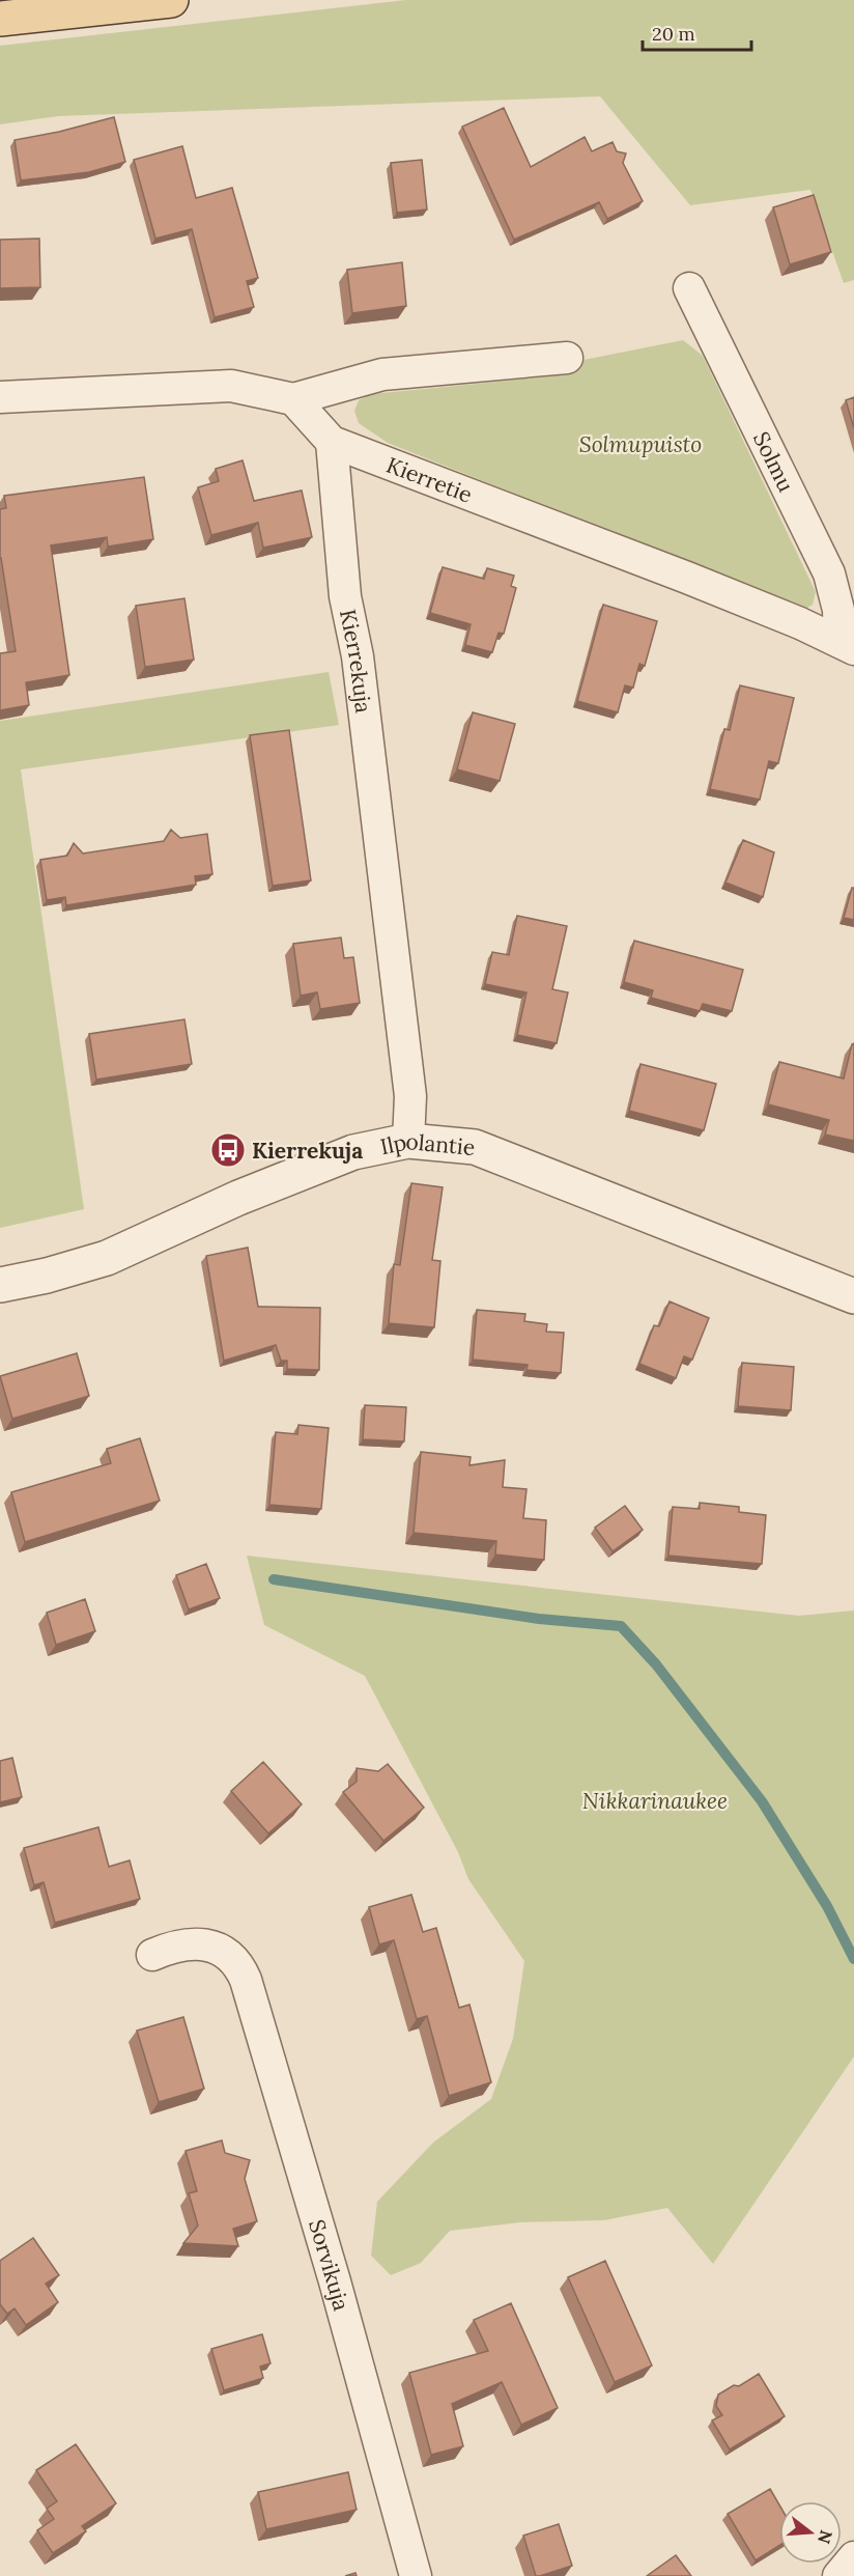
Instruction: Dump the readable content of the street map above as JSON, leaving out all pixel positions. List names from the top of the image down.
{
  "streets": {
    "street": [
      "Solmu",
      "Kierretie",
      "Kierrekuja",
      "Ilpolantie",
      "Sorvikuja"
    ]
  },
  "crossings": [
    ["Solmu", "Kierretie"],
    ["Kierretie", "Kierrekuja"],
    ["Kierrekuja", "Ilpolantie"]
  ],
  "parks": ["Solmupuisto", "Nikkarinaukee"],
  "places": {
    "bus stop": ["Kierrekuja"]
  },
  "scale_bar": "20 m",
  "north": "right"
}
